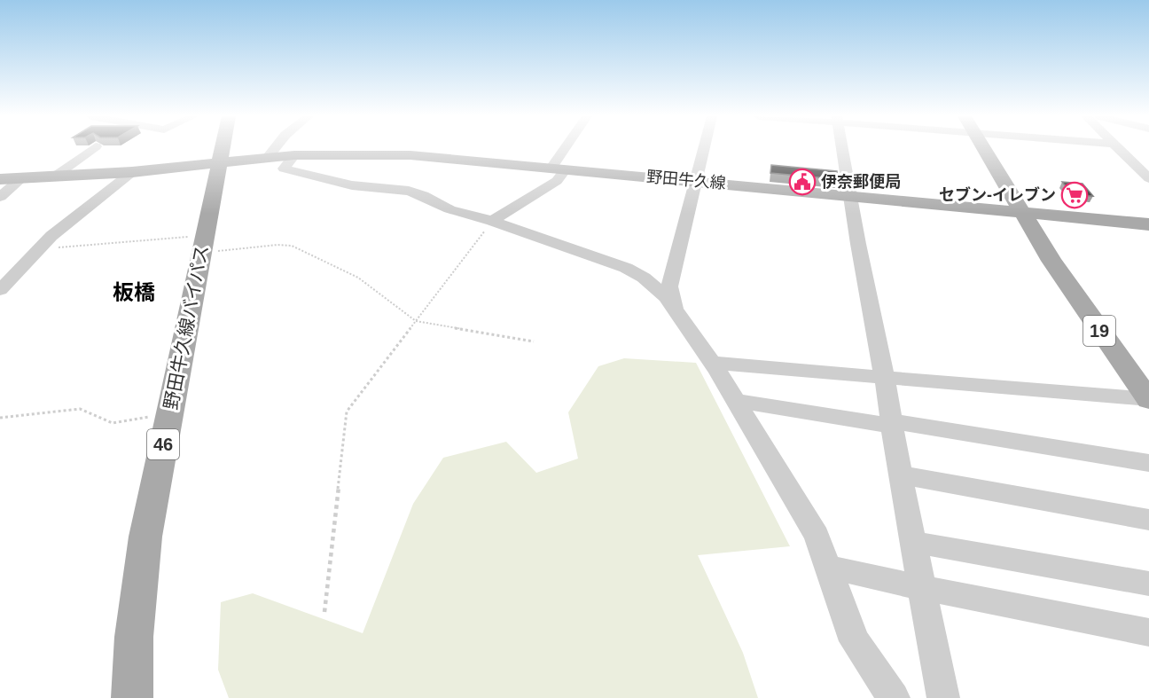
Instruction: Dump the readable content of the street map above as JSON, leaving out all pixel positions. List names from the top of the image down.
{
  "streets": {
    "main road": [
      "野田牛久線",
      "野田牛久線バイパス",
      "19",
      "46"
    ]
  },
  "crossings": [
    ["野田牛久線", "野田牛久線バイパス"],
    ["野田牛久線", "19"]
  ],
  "districts": ["板橋"],
  "places": {
    "public building": ["伊奈郵便局"],
    "supermarket": ["セブン-イレブン"]
  }
}
